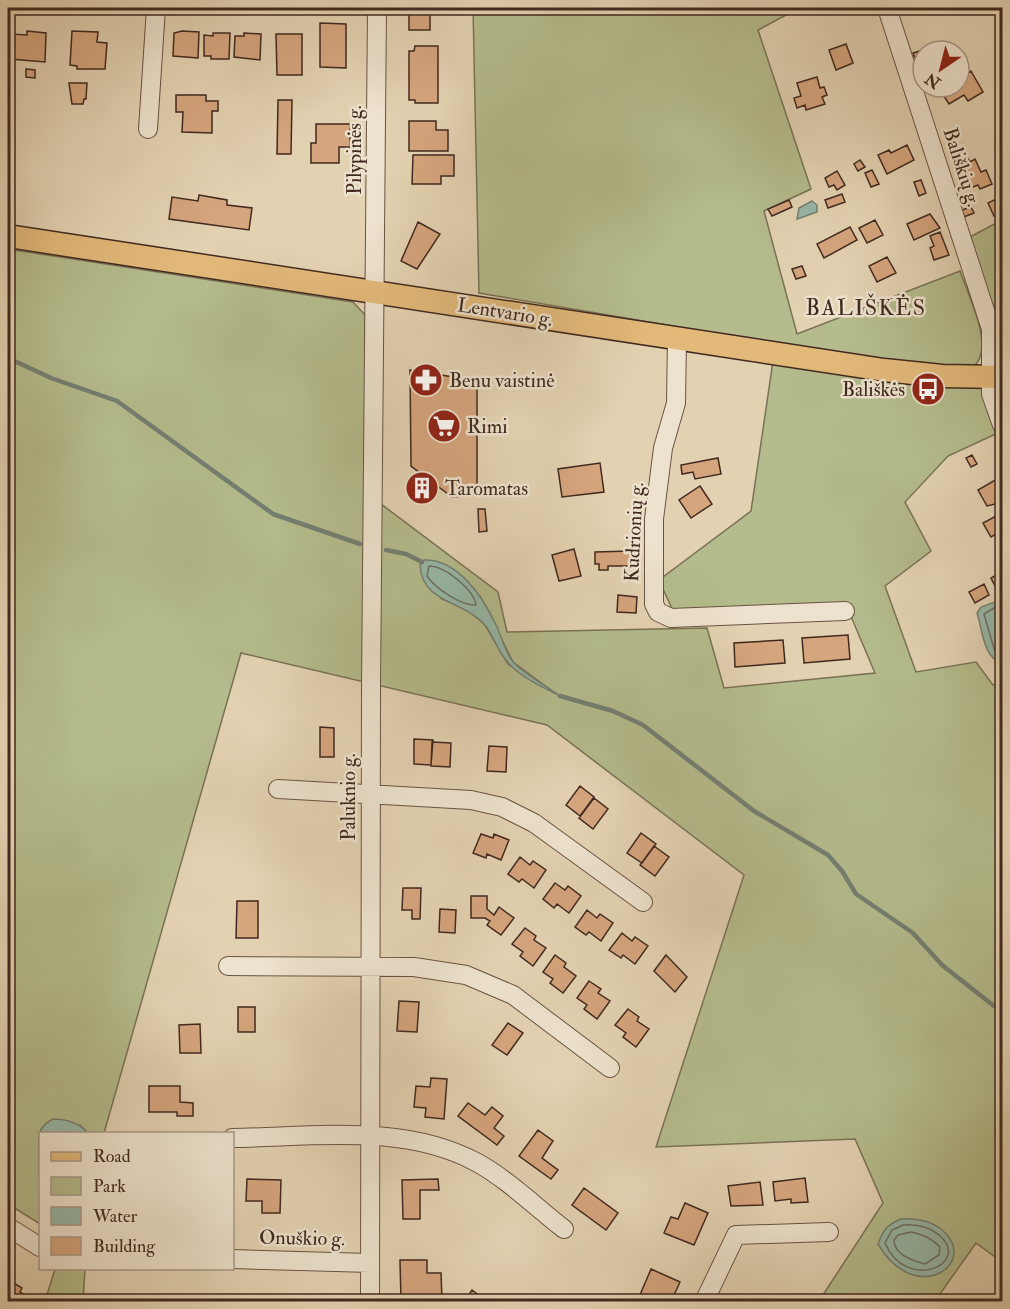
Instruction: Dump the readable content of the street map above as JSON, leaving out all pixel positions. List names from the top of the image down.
{
  "streets": {
    "main road": ["Lentvario g."],
    "street": [
      "Pilypinės g.",
      "Bališkių g.",
      "Kudrionių g.",
      "Paluknio g.",
      "Onuškio g."
    ]
  },
  "crossings": [
    ["Pilypinės g.", "Lentvario g."],
    ["Pilypinės g.", "Paluknio g."],
    ["Bališkių g.", "Lentvario g."],
    ["Lentvario g.", "Kudrionių g."],
    ["Lentvario g.", "Paluknio g."],
    ["Paluknio g.", "Onuškio g."]
  ],
  "districts": ["BALIŠKĖS"],
  "places": {
    "pharmacy": ["Benu vaistinė"],
    "bus stop": ["Bališkės"],
    "supermarket": ["Rimi"],
    "building": ["Taromatas"]
  },
  "legend": [
    "Road",
    "Park",
    "Water",
    "Building"
  ],
  "north": "bottom left"
}
